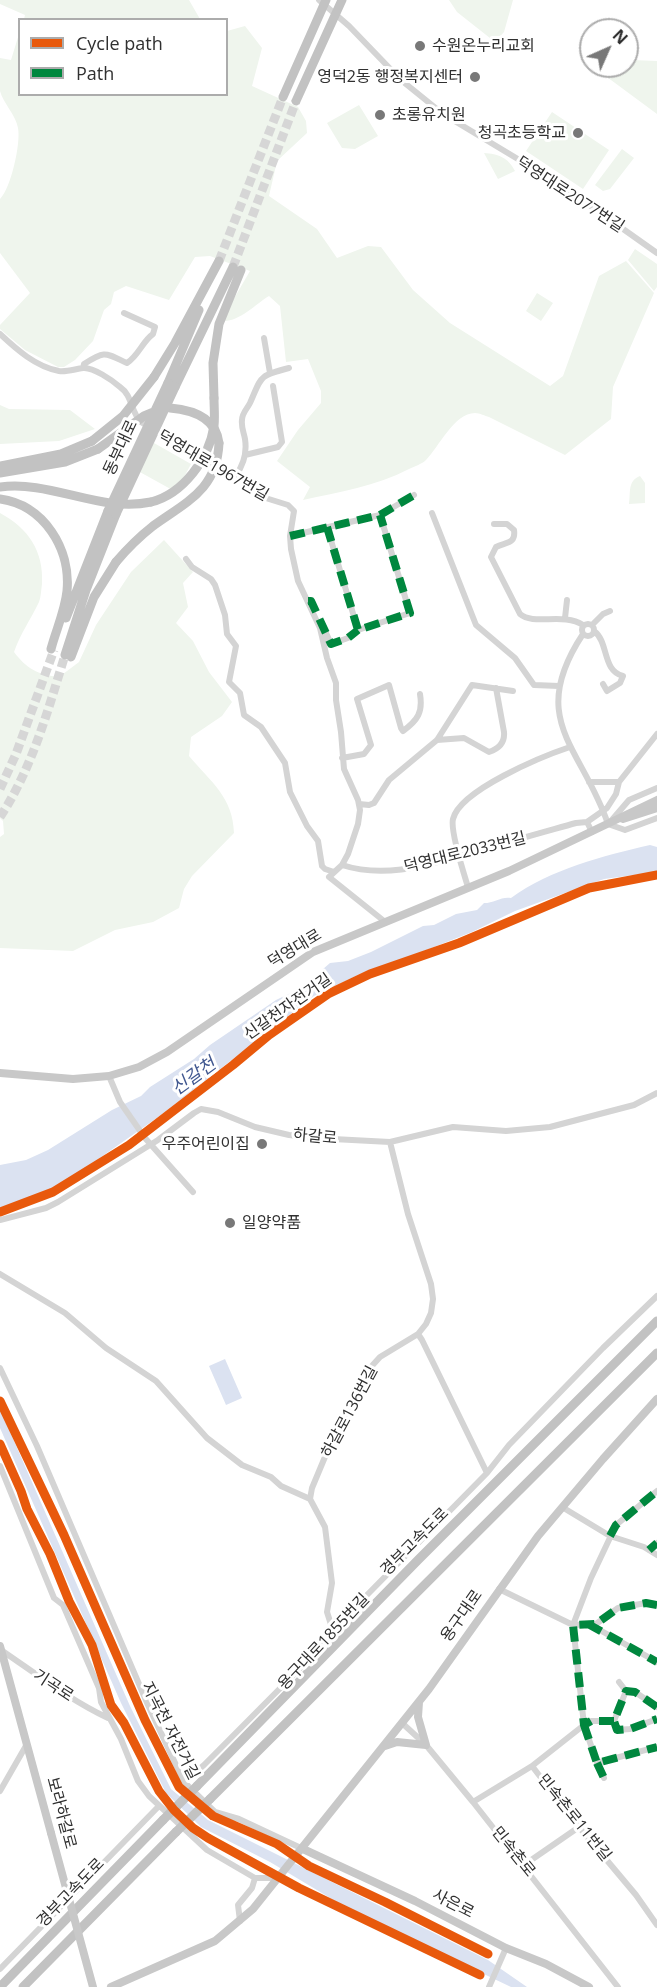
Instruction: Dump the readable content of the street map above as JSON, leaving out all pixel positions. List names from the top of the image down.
{
  "streets": {
    "highway": ["동부대로", "경부고속도로"],
    "main road": [
      "덕영대로",
      "용구대로",
      "보라하갈로",
      "사은로"
    ],
    "street": [
      "덕영대로2077번길",
      "덕영대로1967번길",
      "덕영대로2033번길",
      "하갈로",
      "하갈로136번길",
      "용구대로1855번길",
      "기곡로",
      "민속촌로11번길",
      "민속촌로"
    ],
    "cycle path": ["신갈천자전거길", "지곡천 자전거길"]
  },
  "crossings": [
    ["하갈로", "하갈로136번길"],
    ["용구대로", "민속촌로"],
    ["용구대로", "사은로"],
    ["기곡로", "보라하갈로"],
    ["민속촌로11번길", "민속촌로"]
  ],
  "water": ["신갈천"],
  "places": [
    "수원온누리교회",
    "영덕2동 행정복지센터",
    "초롱유치원",
    "청곡초등학교",
    "우주어린이집",
    "일양약품"
  ],
  "legend": ["Cycle path", "Path"],
  "north": "top right"
}
